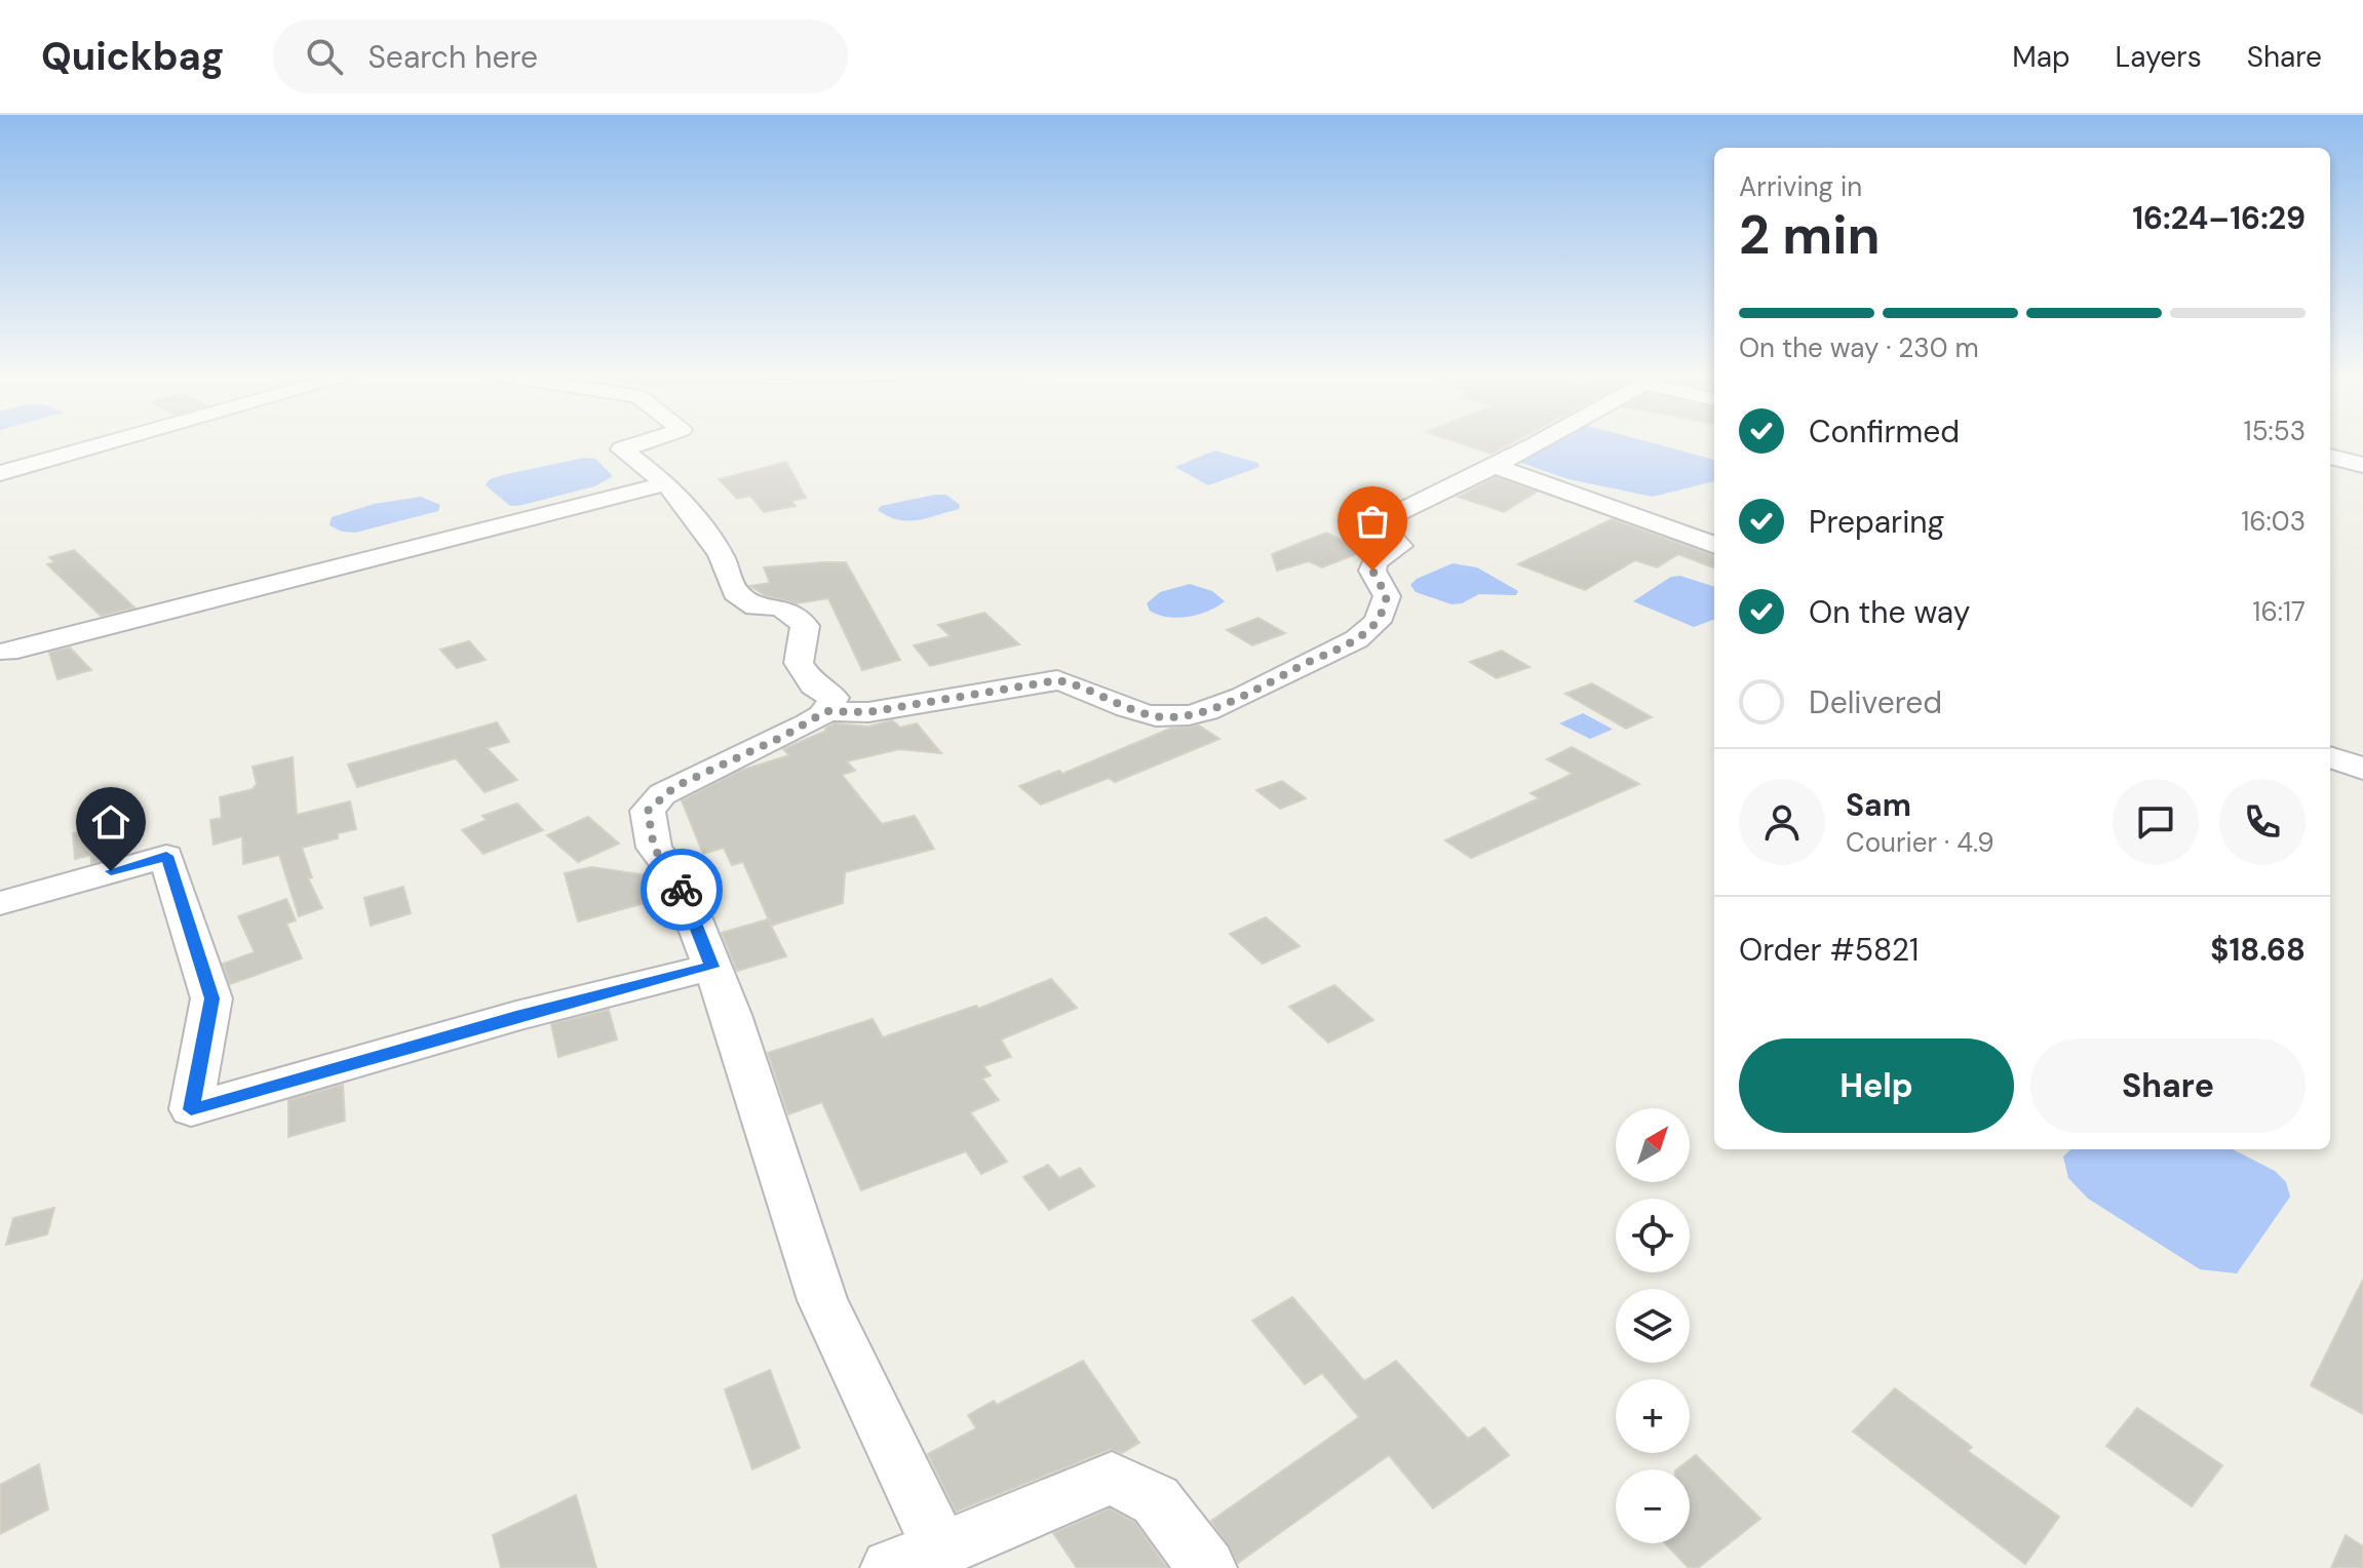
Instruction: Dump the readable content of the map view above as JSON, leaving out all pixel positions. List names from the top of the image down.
{
  "north": "top right",
  "page": {
    "header": "Quickbag",
    "search": "Search here",
    "nav": ["Map", "Layers", "Share"],
    "heading": ["2 min", "Arriving in", "16:24–16:29"],
    "panel": [
      "Sam",
      "Courier · 4.9",
      "Order #5821",
      "$18.68"
    ],
    "bar": "On the way · 230 m",
    "list": [
      ["Confirmed", "15:53"],
      ["Preparing", "16:03"],
      ["On the way", "16:17"],
      "Delivered"
    ],
    "buttons": ["Help", "Share"],
    "map_buttons": ["+", "−"]
  }
}
